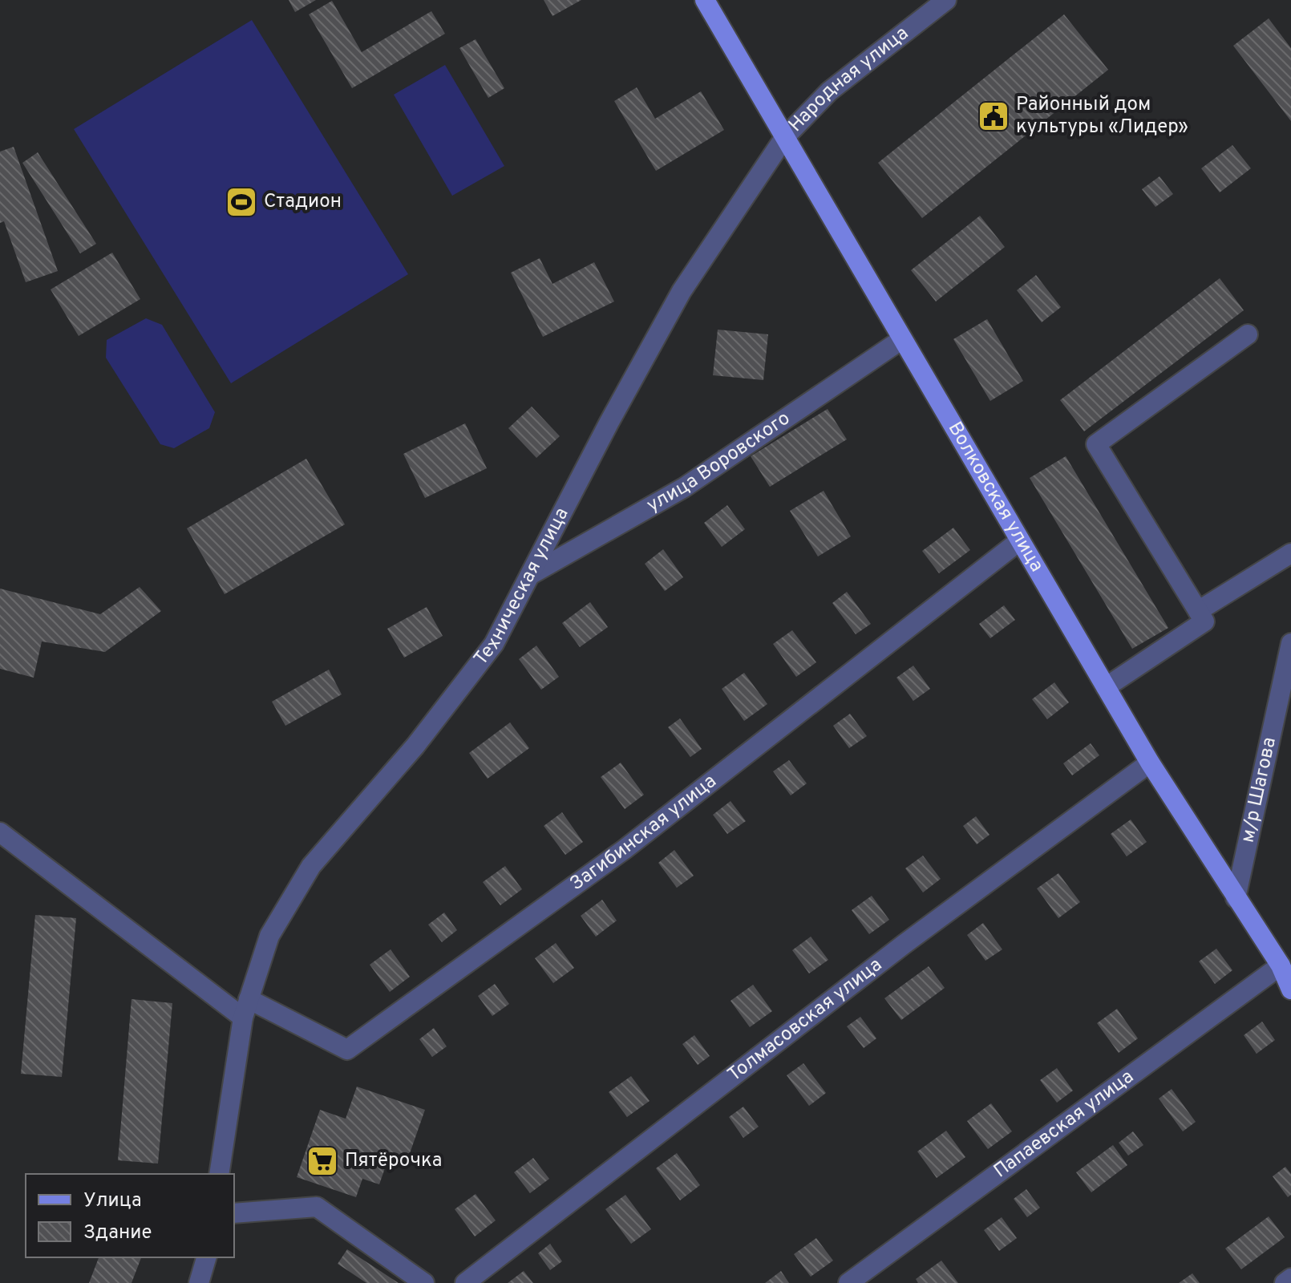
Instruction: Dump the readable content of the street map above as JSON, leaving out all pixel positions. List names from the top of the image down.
{
  "streets": {
    "main road": ["Волковская улица"],
    "street": [
      "Народная улица",
      "улица Воровского",
      "Техническая улица",
      "м/р Шагова",
      "Загибинская улица",
      "Толмасовская улица",
      "Папаевская улица"
    ]
  },
  "crossings": [
    ["Народная улица", "Волковская улица"],
    ["Народная улица", "Техническая улица"],
    ["улица Воровского", "Волковская улица"],
    ["улица Воровского", "Техническая улица"],
    ["Волковская улица", "Техническая улица"],
    ["Волковская улица", "м/р Шагова"],
    ["Волковская улица", "Загибинская улица"],
    ["Волковская улица", "Толмасовская улица"],
    ["Волковская улица", "Папаевская улица"],
    ["Техническая улица", "Загибинская улица"]
  ],
  "places": {
    "public building": ["Районный дом культуры «Лидер»"],
    "sports": ["Стадион"],
    "supermarket": ["Пятёрочка"]
  },
  "legend": ["Улица", "Здание"]
}
